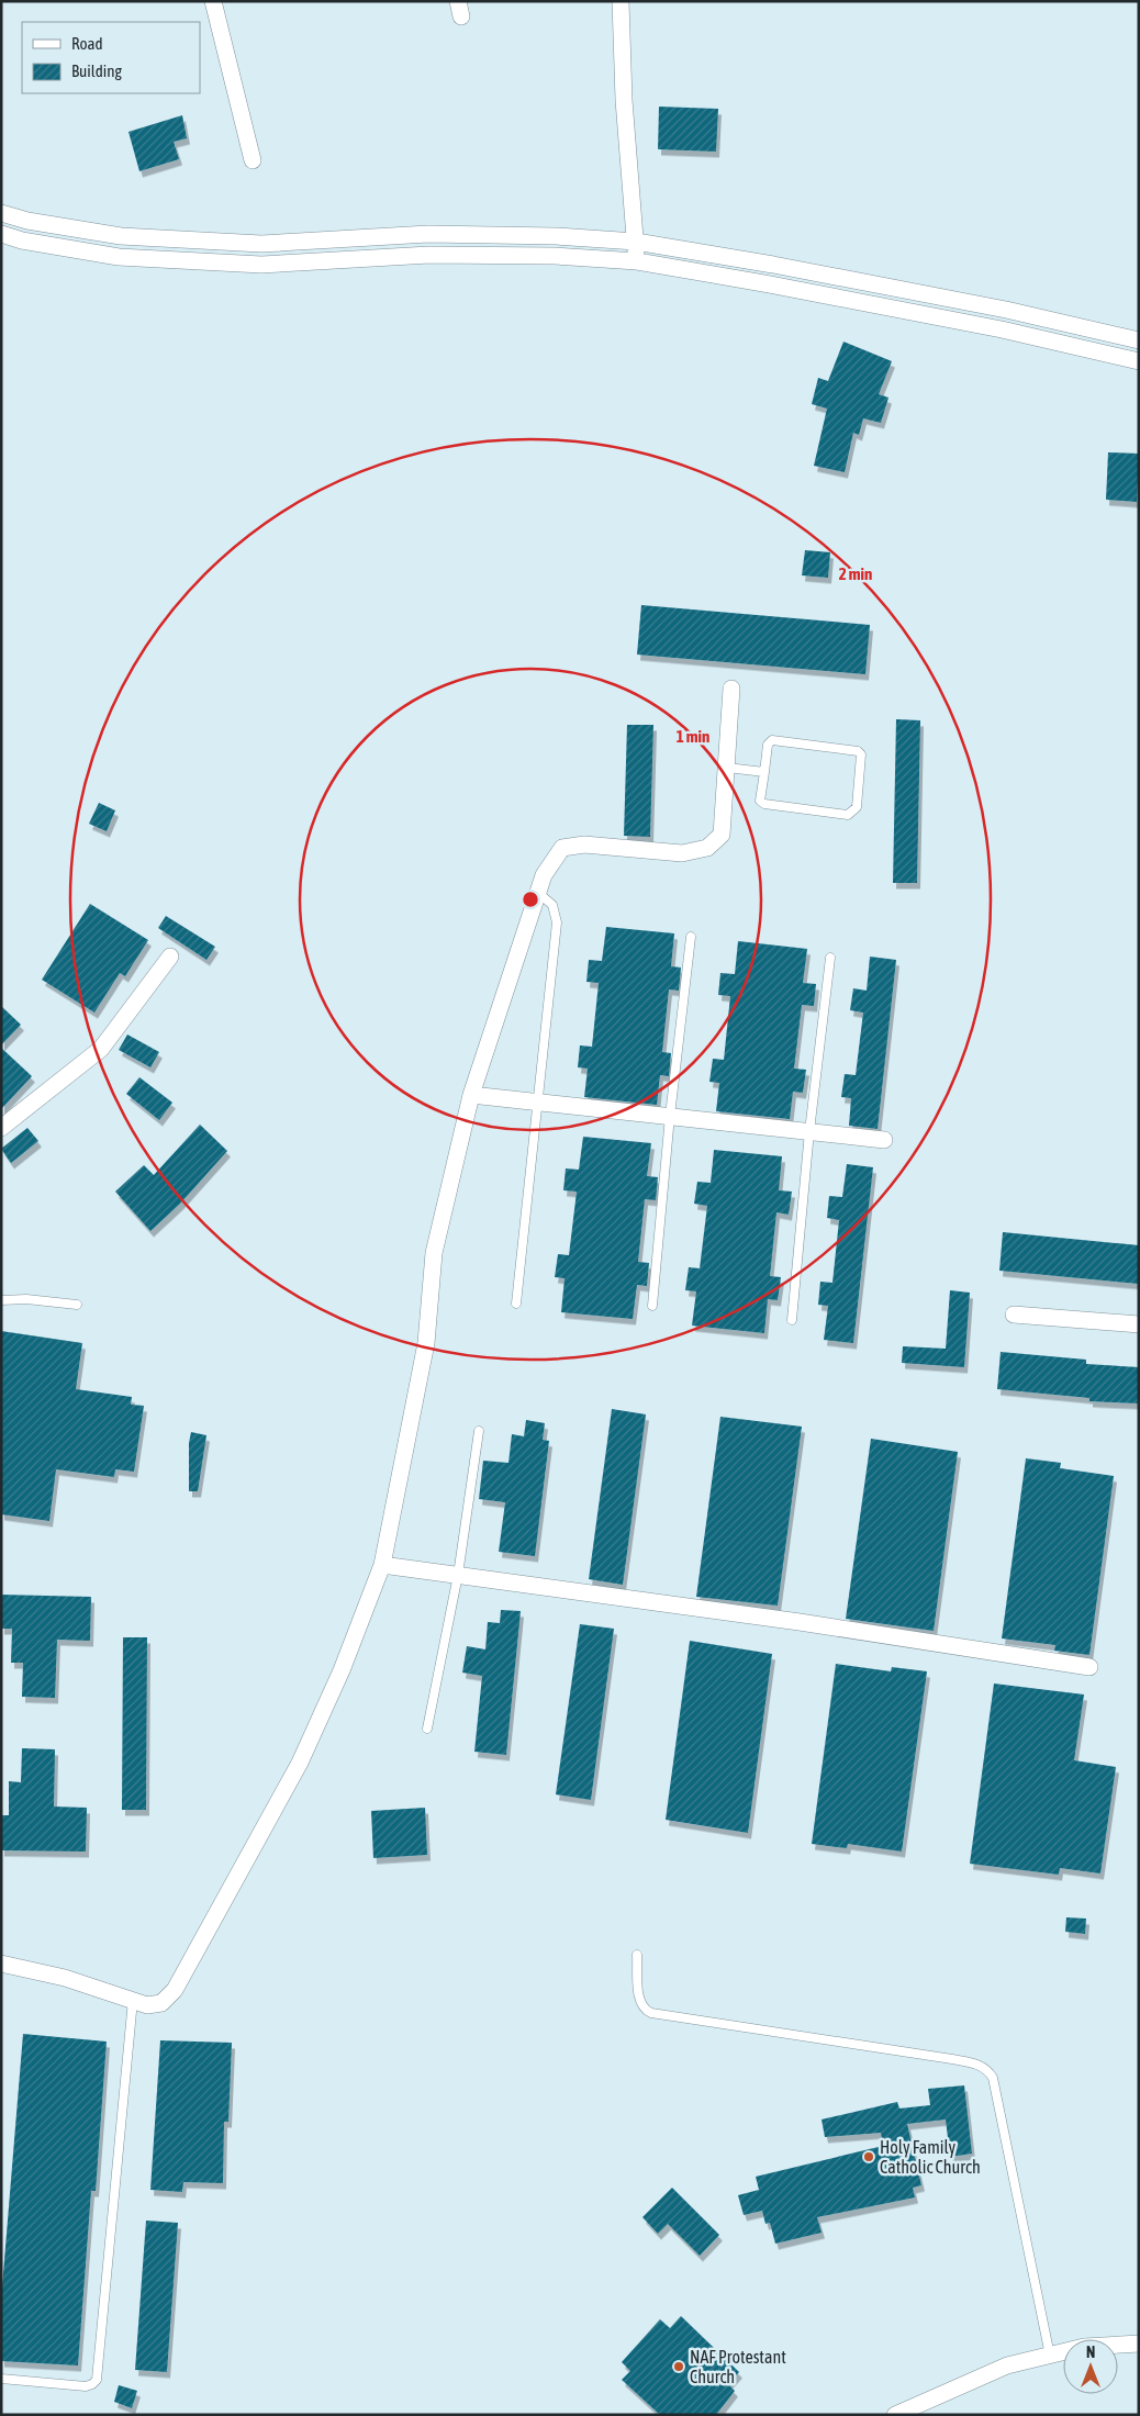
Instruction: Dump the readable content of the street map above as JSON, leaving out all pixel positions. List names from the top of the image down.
{
  "places": ["Holy Family Catholic Church", "NAF Protestant Church"],
  "legend": ["Road", "Building"],
  "north": "top",
  "rings": ["2 min", "1 min"]
}
